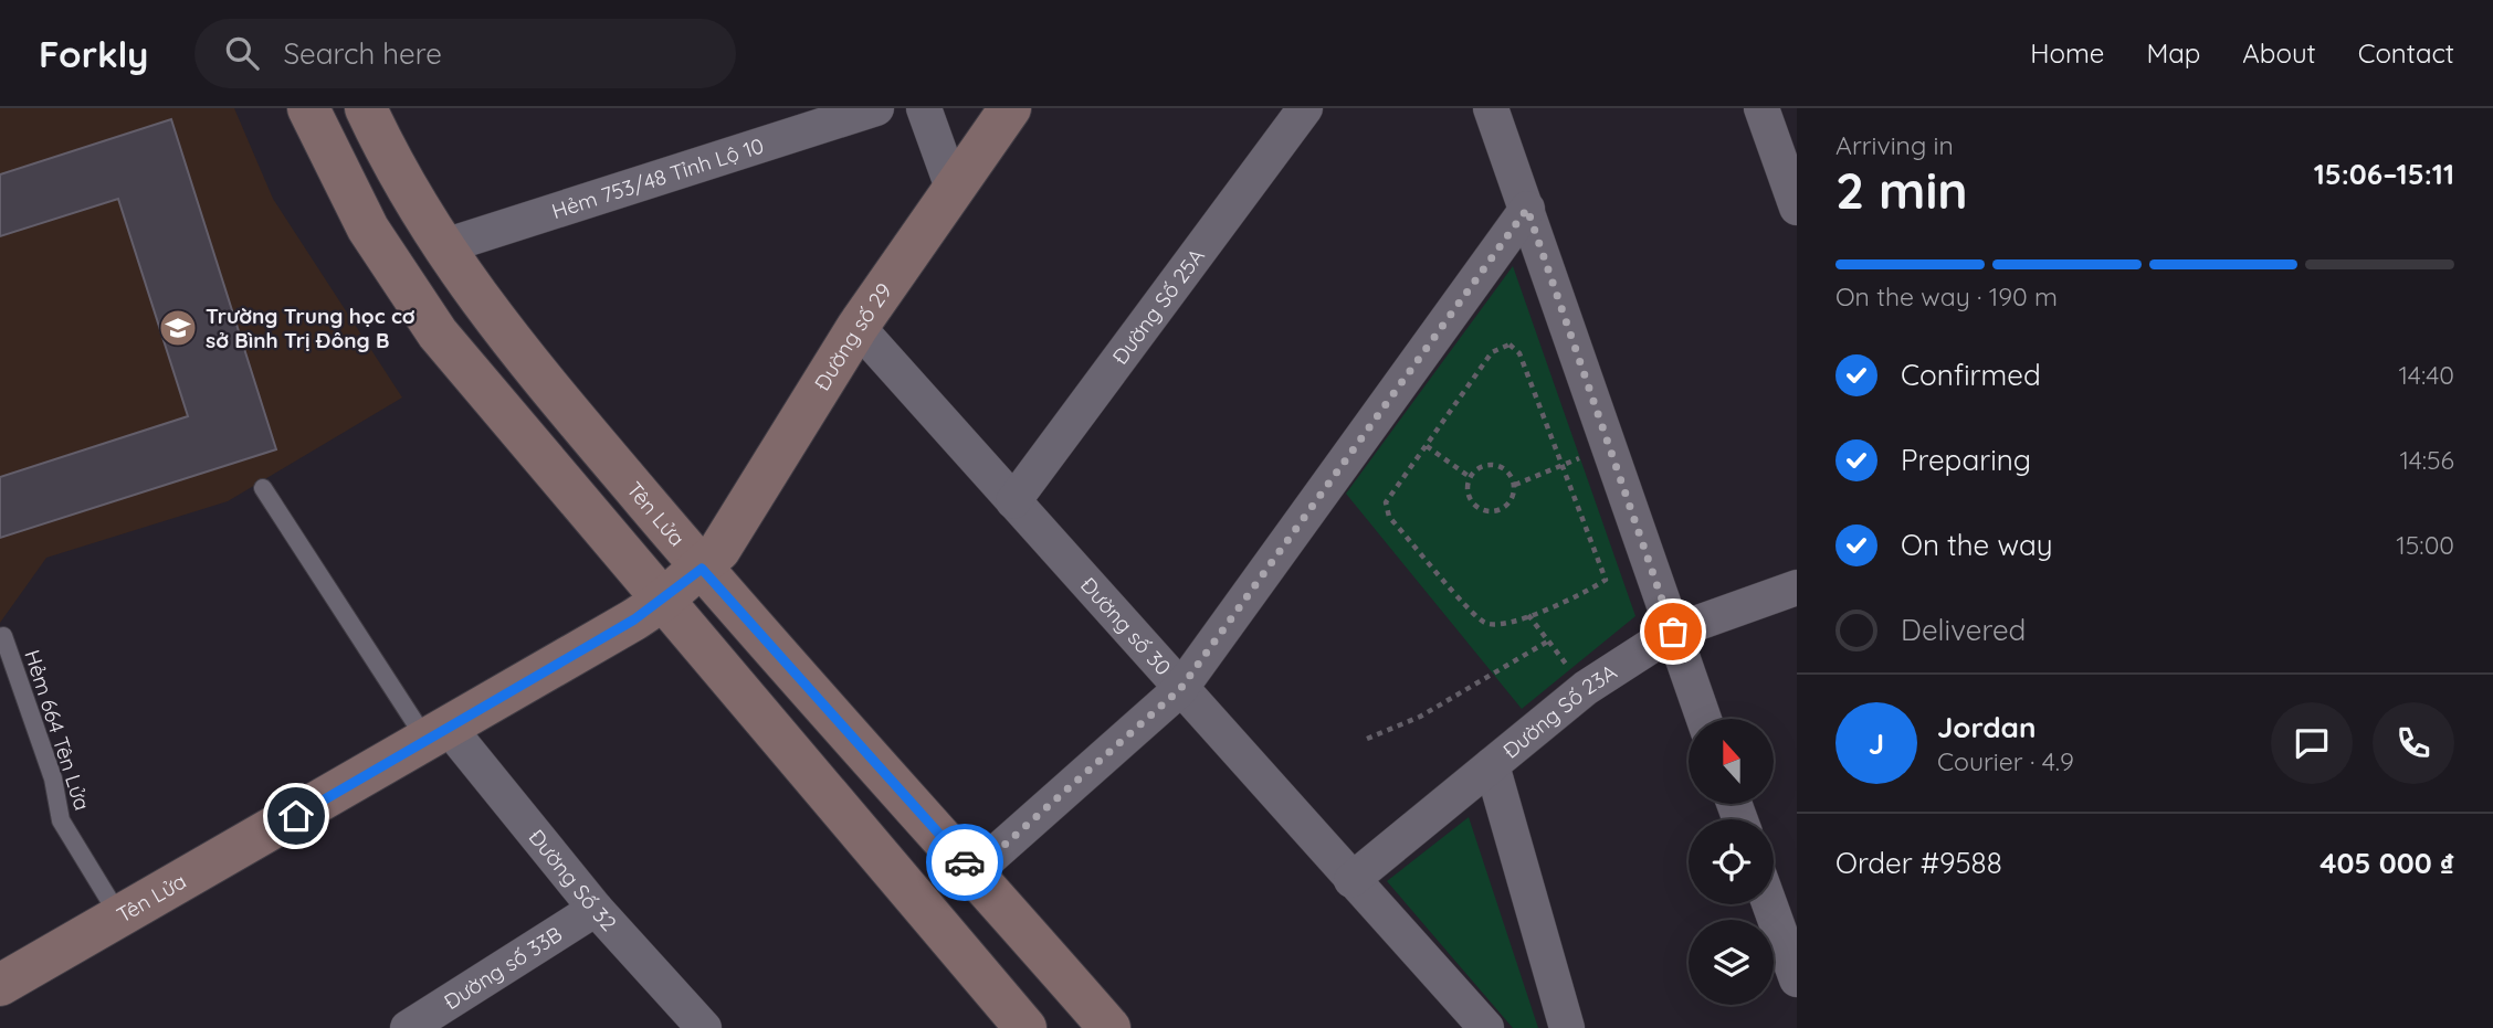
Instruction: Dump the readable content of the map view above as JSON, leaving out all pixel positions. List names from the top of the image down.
{
  "streets": {
    "main road": ["Đường số 29", "Tên Lửa"],
    "street": [
      "Hẻm 753/48 Tỉnh Lộ 10",
      "Đường Số 25A",
      "Đường số 30",
      "Đường Số 23A",
      "Đường Số 32",
      "Đường số 33B"
    ],
    "lane": ["Hẻm 664 Tên Lửa"]
  },
  "crossings": [
    ["Hẻm 753/48 Tỉnh Lộ 10", "Tên Lửa"],
    ["Đường Số 25A", "Đường số 30"],
    ["Đường số 29", "Tên Lửa"],
    ["Đường số 29", "Đường số 30"],
    ["Tên Lửa", "Hẻm 664 Tên Lửa"],
    ["Tên Lửa", "Đường Số 32"],
    ["Đường số 30", "Đường Số 23A"],
    ["Đường Số 32", "Đường số 33B"]
  ],
  "places": {
    "school or university": ["Trường Trung học cơ sở Bình Trị Đông B"]
  },
  "north": "top",
  "page": {
    "header": "Forkly",
    "search": "Search here",
    "nav": [
      "Home",
      "Map",
      "About",
      "Contact"
    ],
    "heading": ["2 min", "Arriving in", "15:06–15:11"],
    "panel": [
      "Jordan",
      "Courier · 4.9",
      "Order #9588",
      "405 000 ₫"
    ],
    "bar": "On the way · 190 m",
    "list": [
      ["Confirmed", "14:40"],
      ["Preparing", "14:56"],
      ["On the way", "15:00"],
      "Delivered"
    ],
    "round": "J"
  }
}
